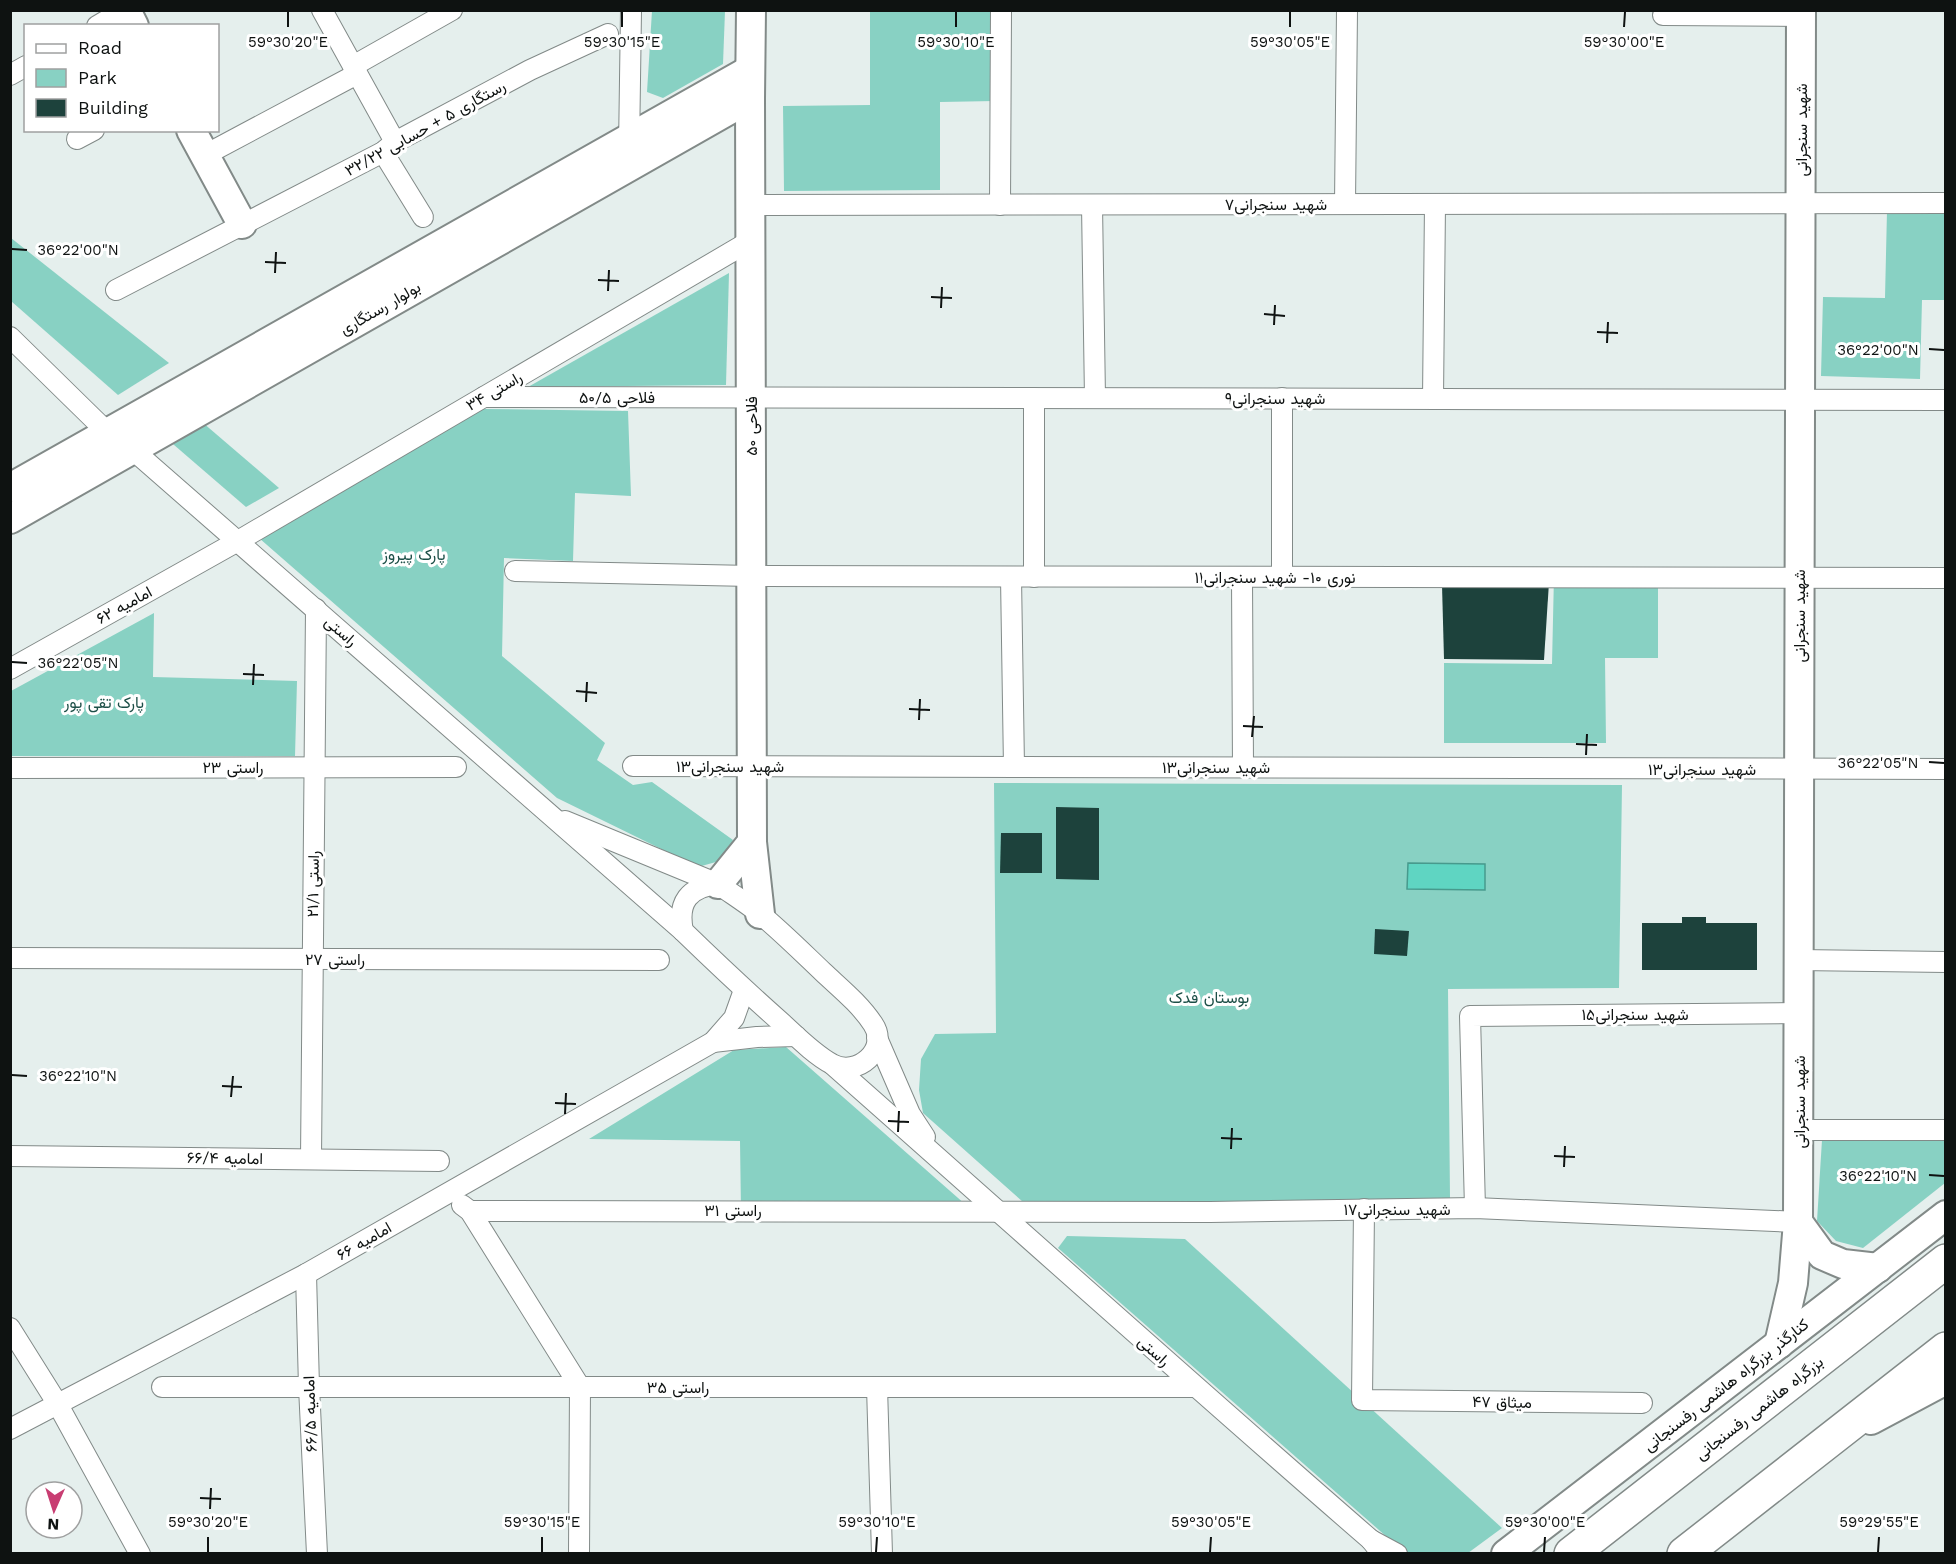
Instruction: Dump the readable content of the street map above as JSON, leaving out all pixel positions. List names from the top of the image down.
{
  "streets": {
    "highway": ["بزرگراه هاشمی رفسنجانی"],
    "street": [
      "رستگاری ۵ + حسابی ۳۲/۲۲",
      "شهید سنجرانی",
      "شهید سنجرانی۷",
      "بولوار رستگاری",
      "راستی ۳۴",
      "فلاحی ۵۰/۵",
      "شهید سنجرانی۹",
      "فلاحی ۵۰",
      "نوری ۱۰- شهید سنجرانی۱۱",
      "امامیه ۶۲",
      "راستی",
      "شهید سنجرانی۱۳",
      "راستی ۲۳",
      "راستی ۲۱/۱",
      "راستی ۲۷",
      "شهید سنجرانی۱۵",
      "امامیه ۶۶/۴",
      "شهید سنجرانی۱۷",
      "راستی ۳۱",
      "امامیه ۶۶",
      "کنارگذر بزرگراه هاشمی رفسنجانی",
      "راستی ۳۵",
      "میثاق ۴۷",
      "امامیه ۶۶/۵"
    ]
  },
  "crossings": [
    ["شهید سنجرانی", "شهید سنجرانی۷"],
    ["شهید سنجرانی", "شهید سنجرانی۹"],
    ["شهید سنجرانی", "نوری ۱۰- شهید سنجرانی۱۱"],
    ["شهید سنجرانی", "شهید سنجرانی۱۳"],
    ["شهید سنجرانی", "شهید سنجرانی۱۵"],
    ["شهید سنجرانی", "شهید سنجرانی۱۷"],
    ["شهید سنجرانی", "کنارگذر بزرگراه هاشمی رفسنجانی"],
    ["شهید سنجرانی۷", "فلاحی ۵۰"],
    ["بولوار رستگاری", "فلاحی ۵۰"],
    ["بولوار رستگاری", "راستی"],
    ["راستی ۳۴", "فلاحی ۵۰/۵"],
    ["راستی ۳۴", "فلاحی ۵۰"],
    ["راستی ۳۴", "امامیه ۶۲"],
    ["راستی ۳۴", "راستی"],
    ["فلاحی ۵۰/۵", "شهید سنجرانی۹"],
    ["فلاحی ۵۰/۵", "فلاحی ۵۰"],
    ["شهید سنجرانی۹", "فلاحی ۵۰"],
    ["فلاحی ۵۰", "نوری ۱۰- شهید سنجرانی۱۱"],
    ["فلاحی ۵۰", "راستی"],
    ["فلاحی ۵۰", "شهید سنجرانی۱۳"],
    ["امامیه ۶۲", "راستی"],
    ["راستی", "راستی ۲۱/۱"],
    ["راستی", "شهید سنجرانی۱۷"],
    ["راستی", "راستی ۳۱"],
    ["راستی", "راستی ۳۵"],
    ["راستی ۲۳", "راستی ۲۱/۱"],
    ["راستی ۲۱/۱", "راستی ۲۷"],
    ["راستی ۲۱/۱", "امامیه ۶۶/۴"],
    ["شهید سنجرانی۱۵", "شهید سنجرانی۱۷"],
    ["شهید سنجرانی۱۷", "راستی ۳۱"],
    ["شهید سنجرانی۱۷", "میثاق ۴۷"],
    ["امامیه ۶۶", "امامیه ۶۶/۵"],
    ["راستی ۳۵", "امامیه ۶۶/۵"]
  ],
  "parks": ["پارک پیروز", "پارک تقی پور", "بوستان فدک"],
  "legend": ["Road", "Park", "Building"],
  "north": "bottom",
  "coordinates": [
    "59°30'20\"E",
    "59°30'15\"E",
    "59°30'10\"E",
    "59°30'05\"E",
    "59°30'00\"E",
    "36°22'00\"N",
    "36°22'05\"N",
    "36°22'10\"N",
    "59°29'55\"E"
  ]
}
